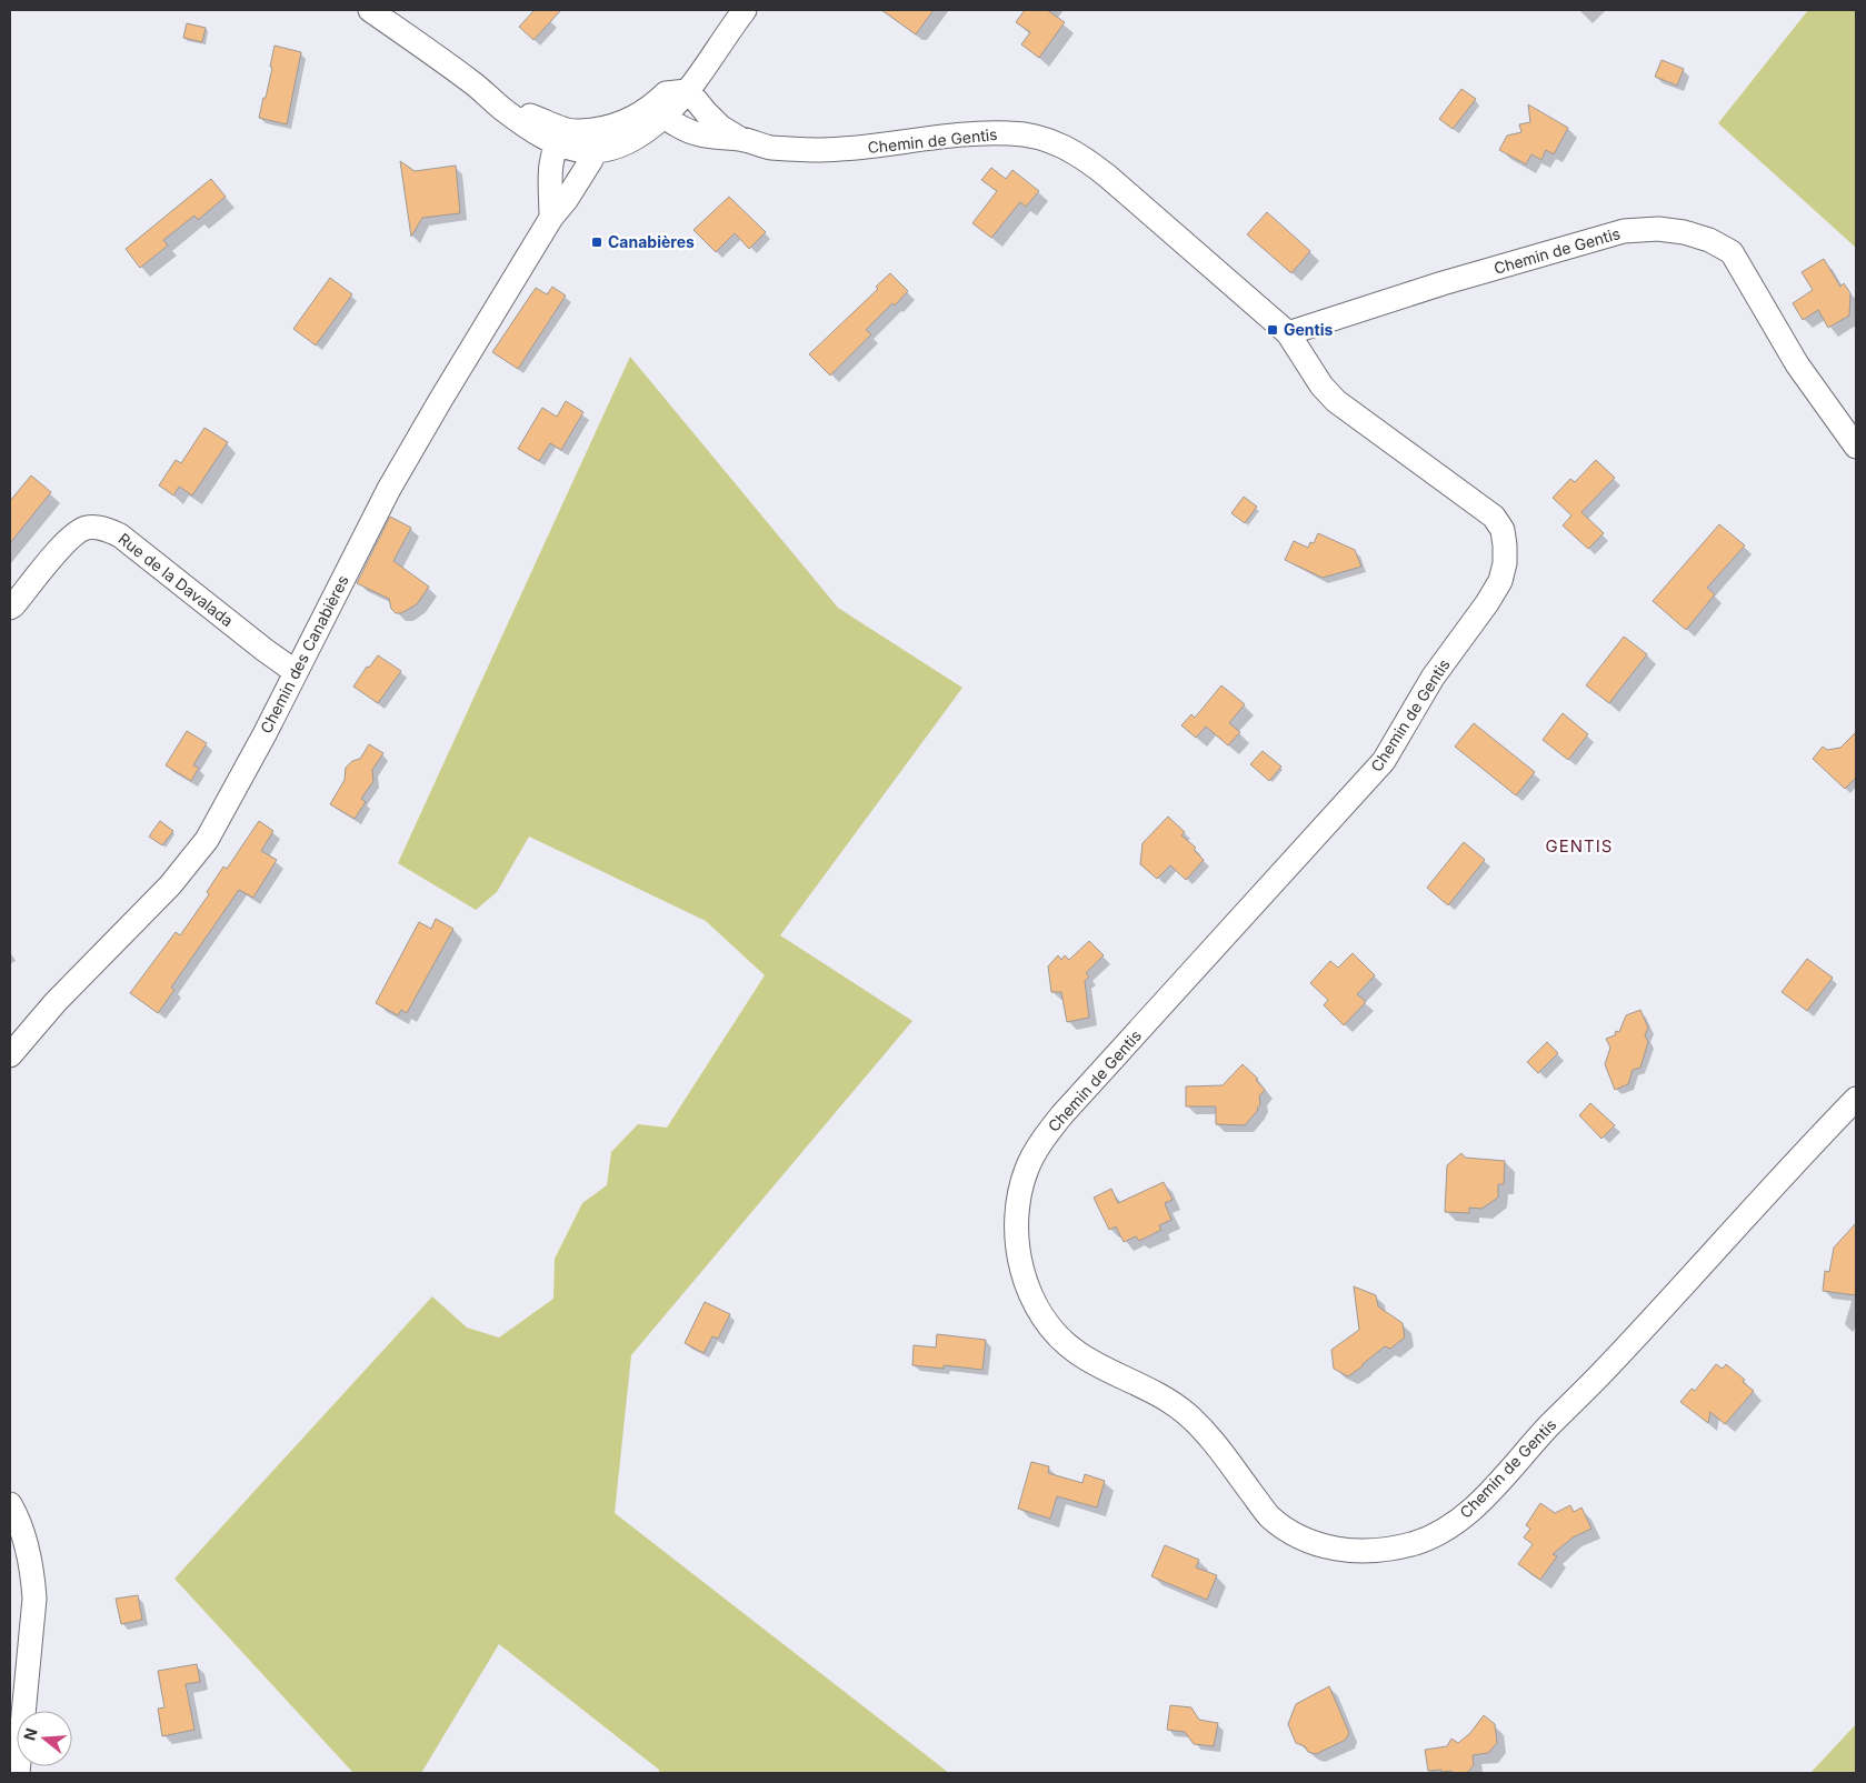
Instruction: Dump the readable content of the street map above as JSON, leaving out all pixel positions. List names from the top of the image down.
{
  "streets": {
    "street": ["Chemin de Gentis", "Rue de la Davalada", "Chemin des Canabières"]
  },
  "crossings": [
    ["Rue de la Davalada", "Chemin des Canabières"]
  ],
  "districts": ["GENTIS"],
  "places": {
    "transit": ["Canabières", "Gentis"]
  },
  "north": "left"
}
